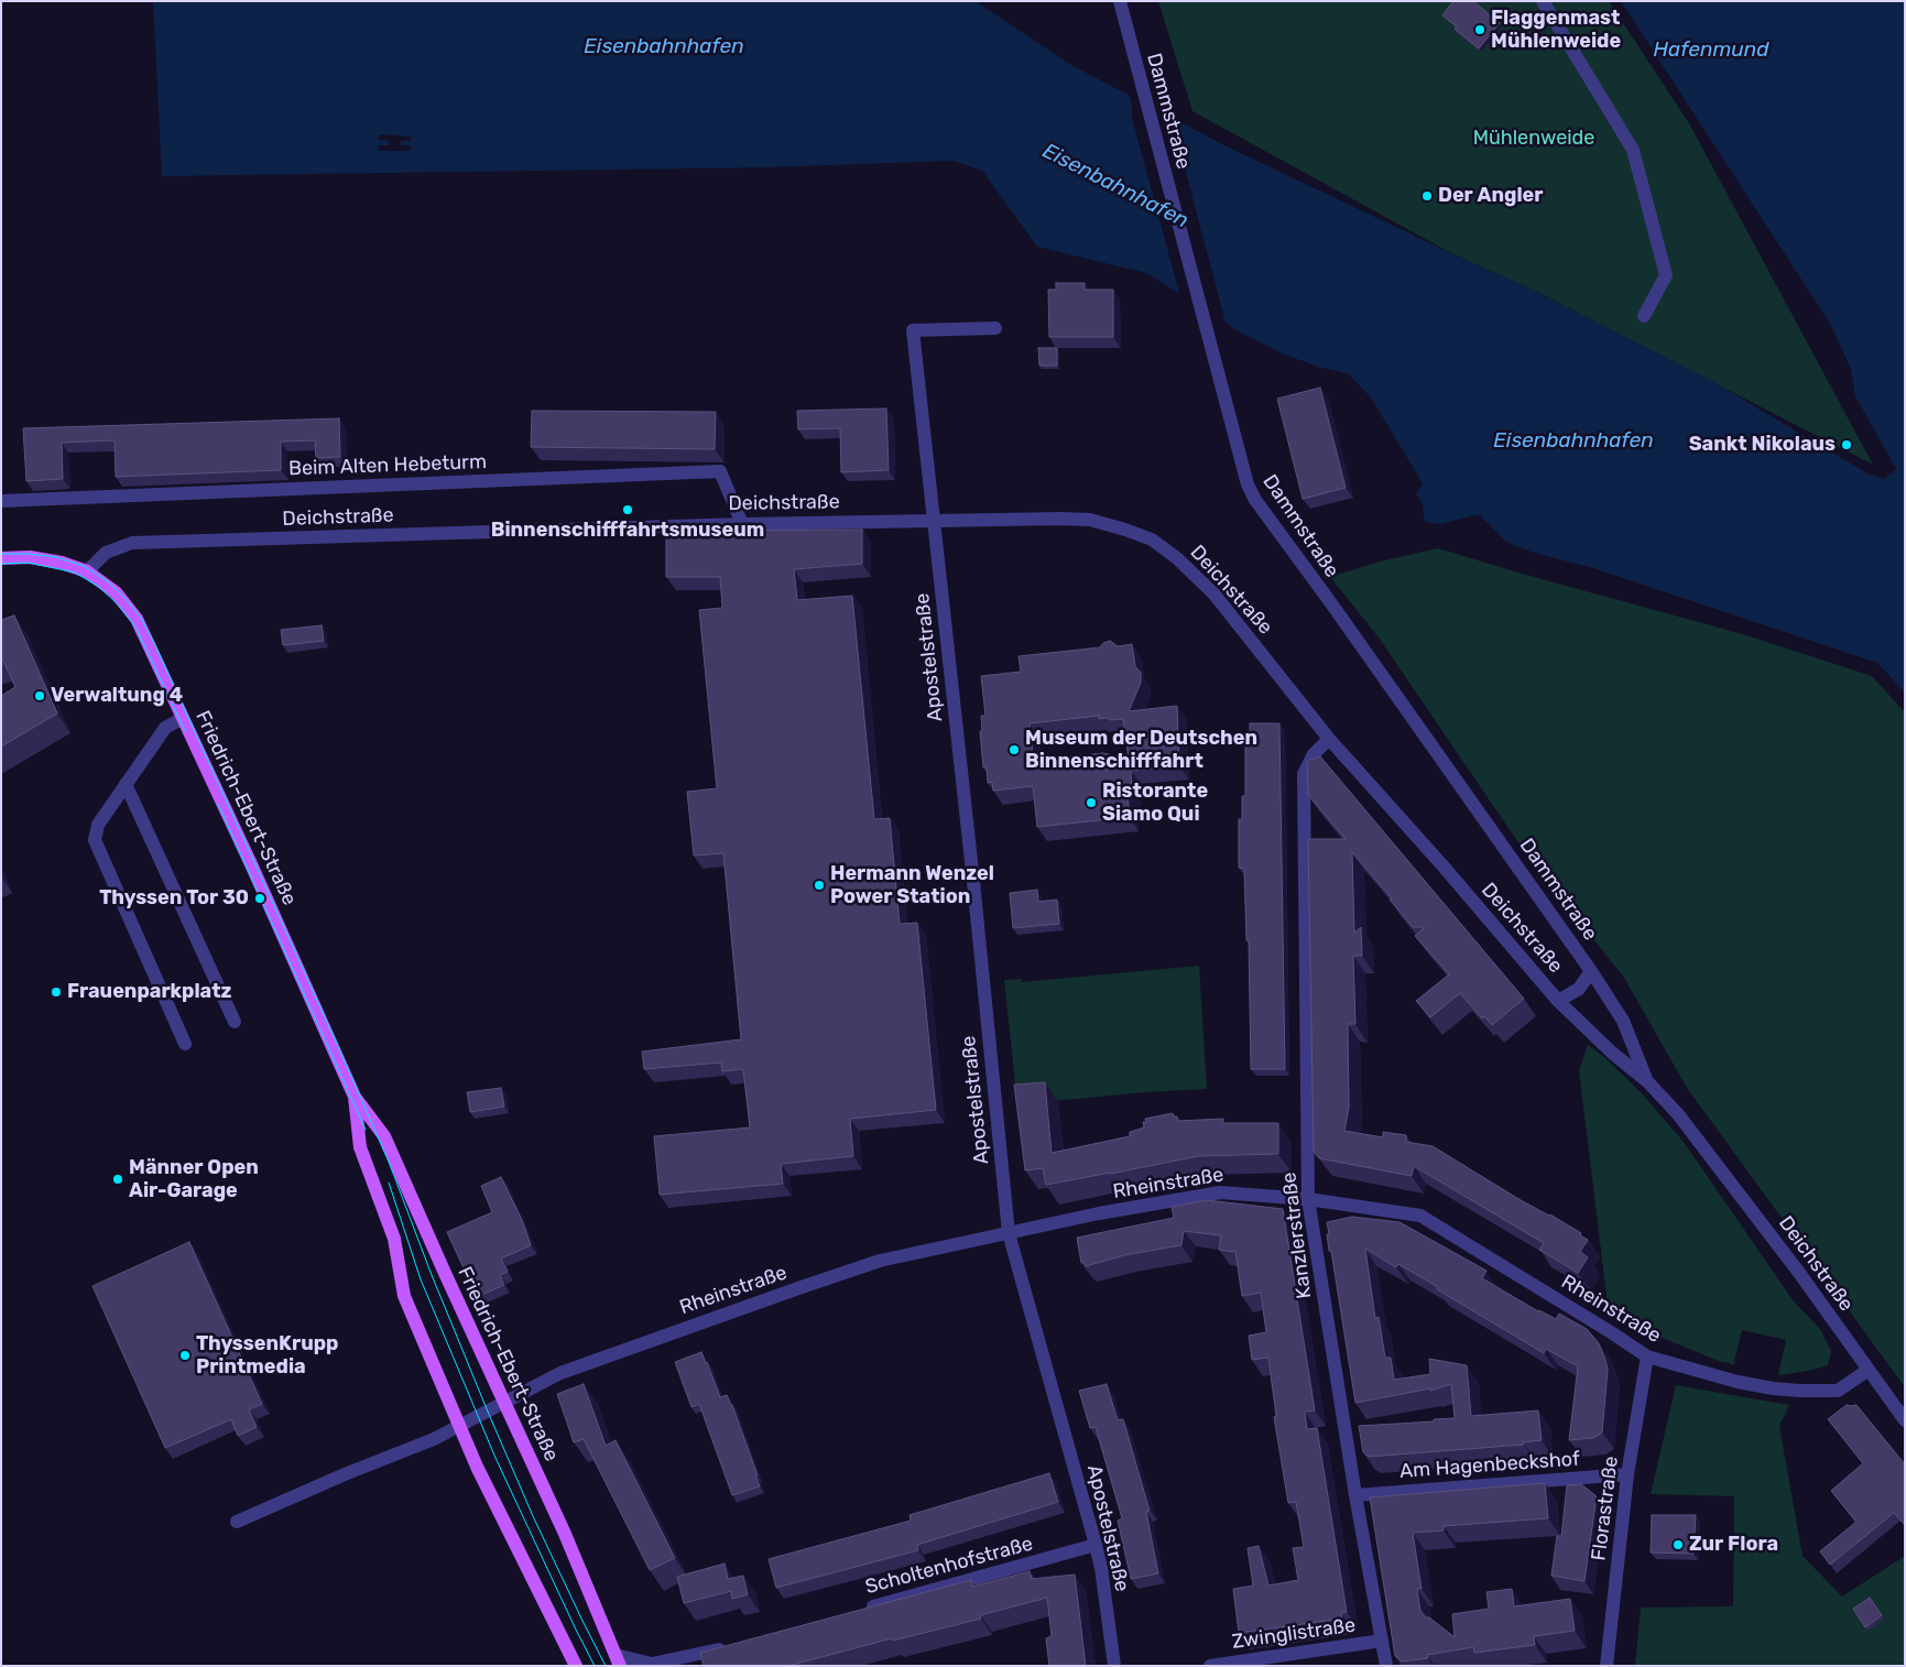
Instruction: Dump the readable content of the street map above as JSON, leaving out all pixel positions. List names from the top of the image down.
{
  "streets": {
    "main road": ["Friedrich-Ebert-Straße"],
    "street": [
      "Dammstraße",
      "Beim Alten Hebeturm",
      "Deichstraße",
      "Apostelstraße",
      "Rheinstraße",
      "Kanzlerstraße",
      "Am Hagenbeckshof",
      "Florastraße",
      "Scholtenhofstraße",
      "Zwinglistraße"
    ]
  },
  "crossings": [
    ["Dammstraße", "Deichstraße"],
    ["Beim Alten Hebeturm", "Deichstraße"],
    ["Deichstraße", "Apostelstraße"],
    ["Deichstraße", "Friedrich-Ebert-Straße"],
    ["Deichstraße", "Rheinstraße"],
    ["Deichstraße", "Kanzlerstraße"],
    ["Apostelstraße", "Rheinstraße"],
    ["Apostelstraße", "Scholtenhofstraße"],
    ["Friedrich-Ebert-Straße", "Rheinstraße"],
    ["Rheinstraße", "Kanzlerstraße"],
    ["Rheinstraße", "Florastraße"],
    ["Kanzlerstraße", "Am Hagenbeckshof"],
    ["Kanzlerstraße", "Zwinglistraße"],
    ["Am Hagenbeckshof", "Florastraße"]
  ],
  "water": ["Eisenbahnhafen", "Hafenmund"],
  "parks": ["Mühlenweide"],
  "places": [
    "Flaggenmast Mühlenweide",
    "Der Angler",
    "Sankt Nikolaus",
    "Binnenschifffahrtsmuseum",
    "Verwaltung 4",
    "Museum der Deutschen Binnenschifffahrt",
    "Ristorante Siamo Qui",
    "Hermann Wenzel Power Station",
    "Thyssen Tor 30",
    "Frauenparkplatz",
    "Männer Open Air-Garage",
    "ThyssenKrupp Printmedia",
    "Zur Flora"
  ]
}
